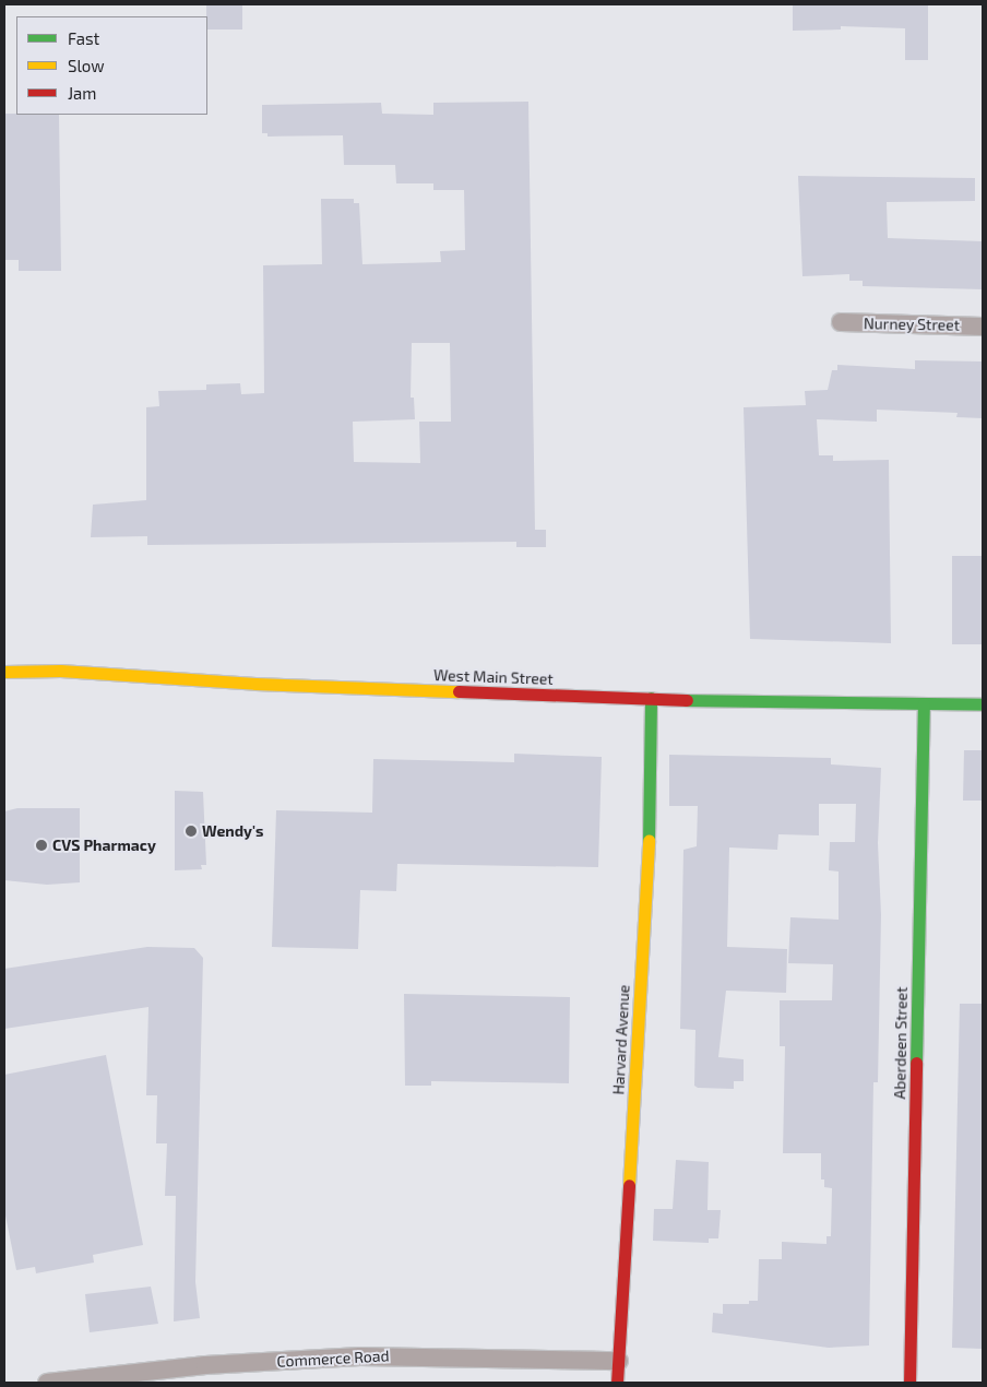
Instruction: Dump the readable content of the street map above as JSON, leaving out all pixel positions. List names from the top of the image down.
{
  "streets": {
    "street": [
      "Nurney Street",
      "West Main Street",
      "Harvard Avenue",
      "Aberdeen Street",
      "Commerce Road"
    ]
  },
  "crossings": [
    ["West Main Street", "Harvard Avenue"],
    ["West Main Street", "Aberdeen Street"],
    ["Harvard Avenue", "Commerce Road"]
  ],
  "places": ["Wendy's", "CVS Pharmacy"],
  "legend": ["Fast", "Slow", "Jam"]
}
